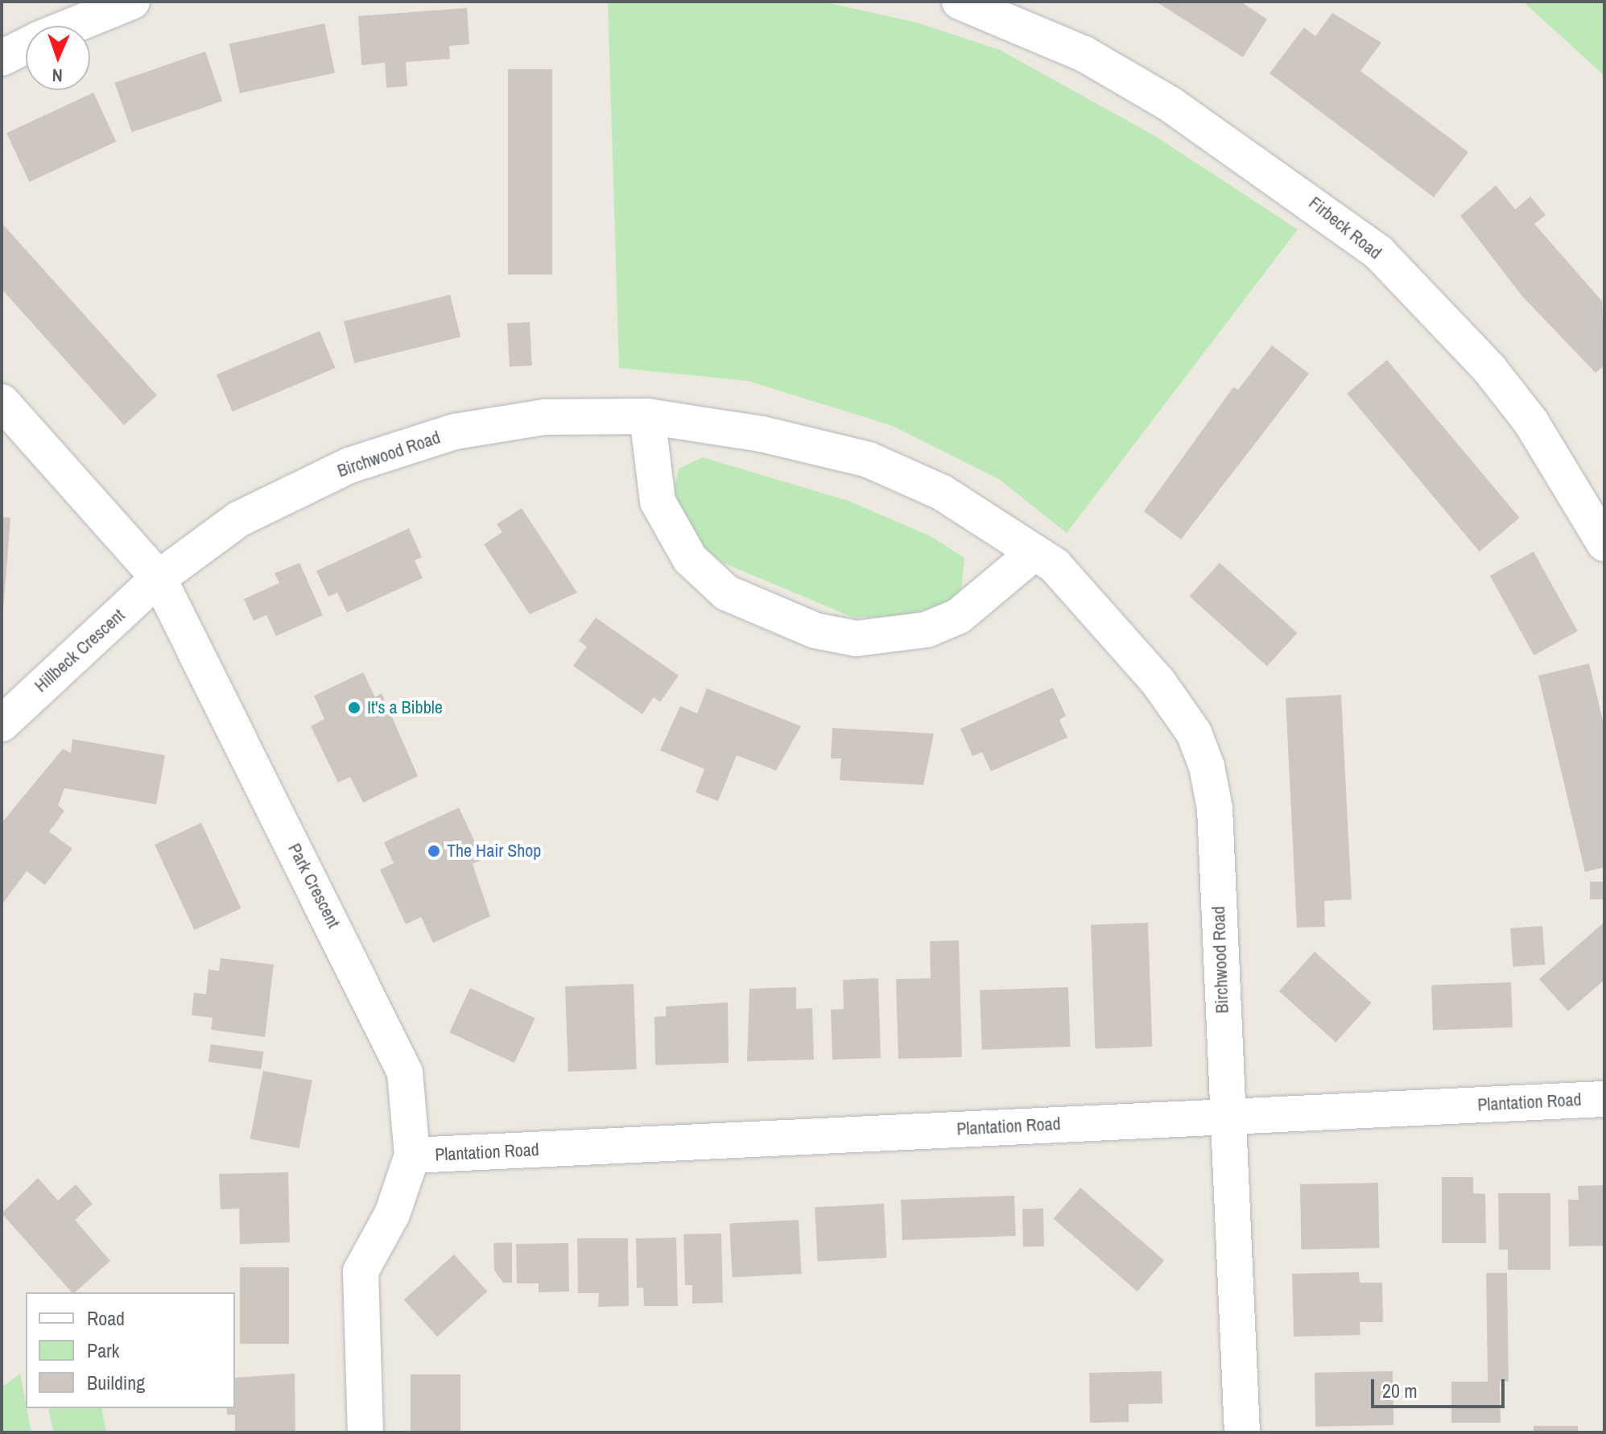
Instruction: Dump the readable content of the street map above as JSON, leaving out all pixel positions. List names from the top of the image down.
{
  "streets": {
    "street": [
      "Firbeck Road",
      "Birchwood Road",
      "Hillbeck Crescent",
      "Park Crescent",
      "Plantation Road"
    ]
  },
  "crossings": [
    ["Birchwood Road", "Hillbeck Crescent"],
    ["Birchwood Road", "Park Crescent"],
    ["Birchwood Road", "Plantation Road"],
    ["Hillbeck Crescent", "Park Crescent"],
    ["Park Crescent", "Plantation Road"]
  ],
  "places": ["It's a Bibble", "The Hair Shop"],
  "legend": ["Road", "Park", "Building"],
  "scale_bar": "20 m",
  "north": "bottom"
}
